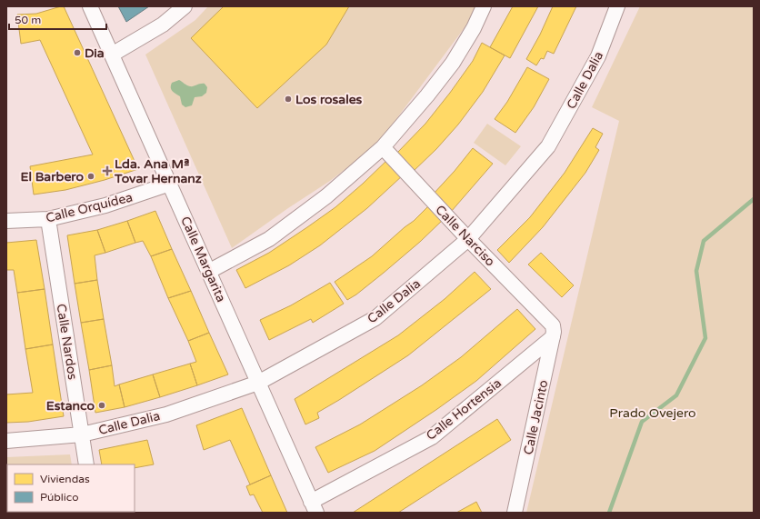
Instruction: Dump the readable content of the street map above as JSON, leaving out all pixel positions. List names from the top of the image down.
{
  "streets": {
    "street": [
      "Calle Dalia",
      "Calle Orquídea",
      "Calle Narciso",
      "Calle Margarita",
      "Calle Nardos",
      "Calle Hortensia",
      "Calle Jacinto"
    ]
  },
  "crossings": [
    ["Calle Dalia", "Calle Narciso"],
    ["Calle Dalia", "Calle Margarita"],
    ["Calle Dalia", "Calle Nardos"],
    ["Calle Orquídea", "Calle Margarita"],
    ["Calle Orquídea", "Calle Nardos"],
    ["Calle Narciso", "Calle Jacinto"],
    ["Calle Margarita", "Calle Hortensia"],
    ["Calle Hortensia", "Calle Jacinto"]
  ],
  "parks": ["Prado Ovejero"],
  "places": {
    "other": [
      "Dia",
      "Los rosales",
      "El Barbero",
      "Estanco"
    ],
    "health": ["Lda. Ana Mª Tovar Hernanz"]
  },
  "legend": ["Viviendas", "Público"],
  "scale_bar": "50 m"
}
